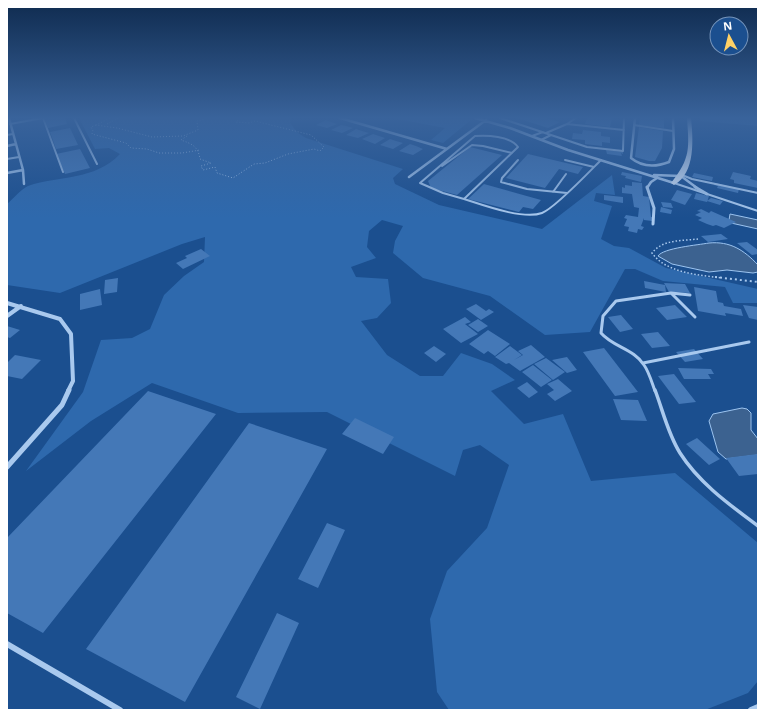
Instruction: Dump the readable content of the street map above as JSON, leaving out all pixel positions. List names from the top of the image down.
{
  "north": "top"
}
